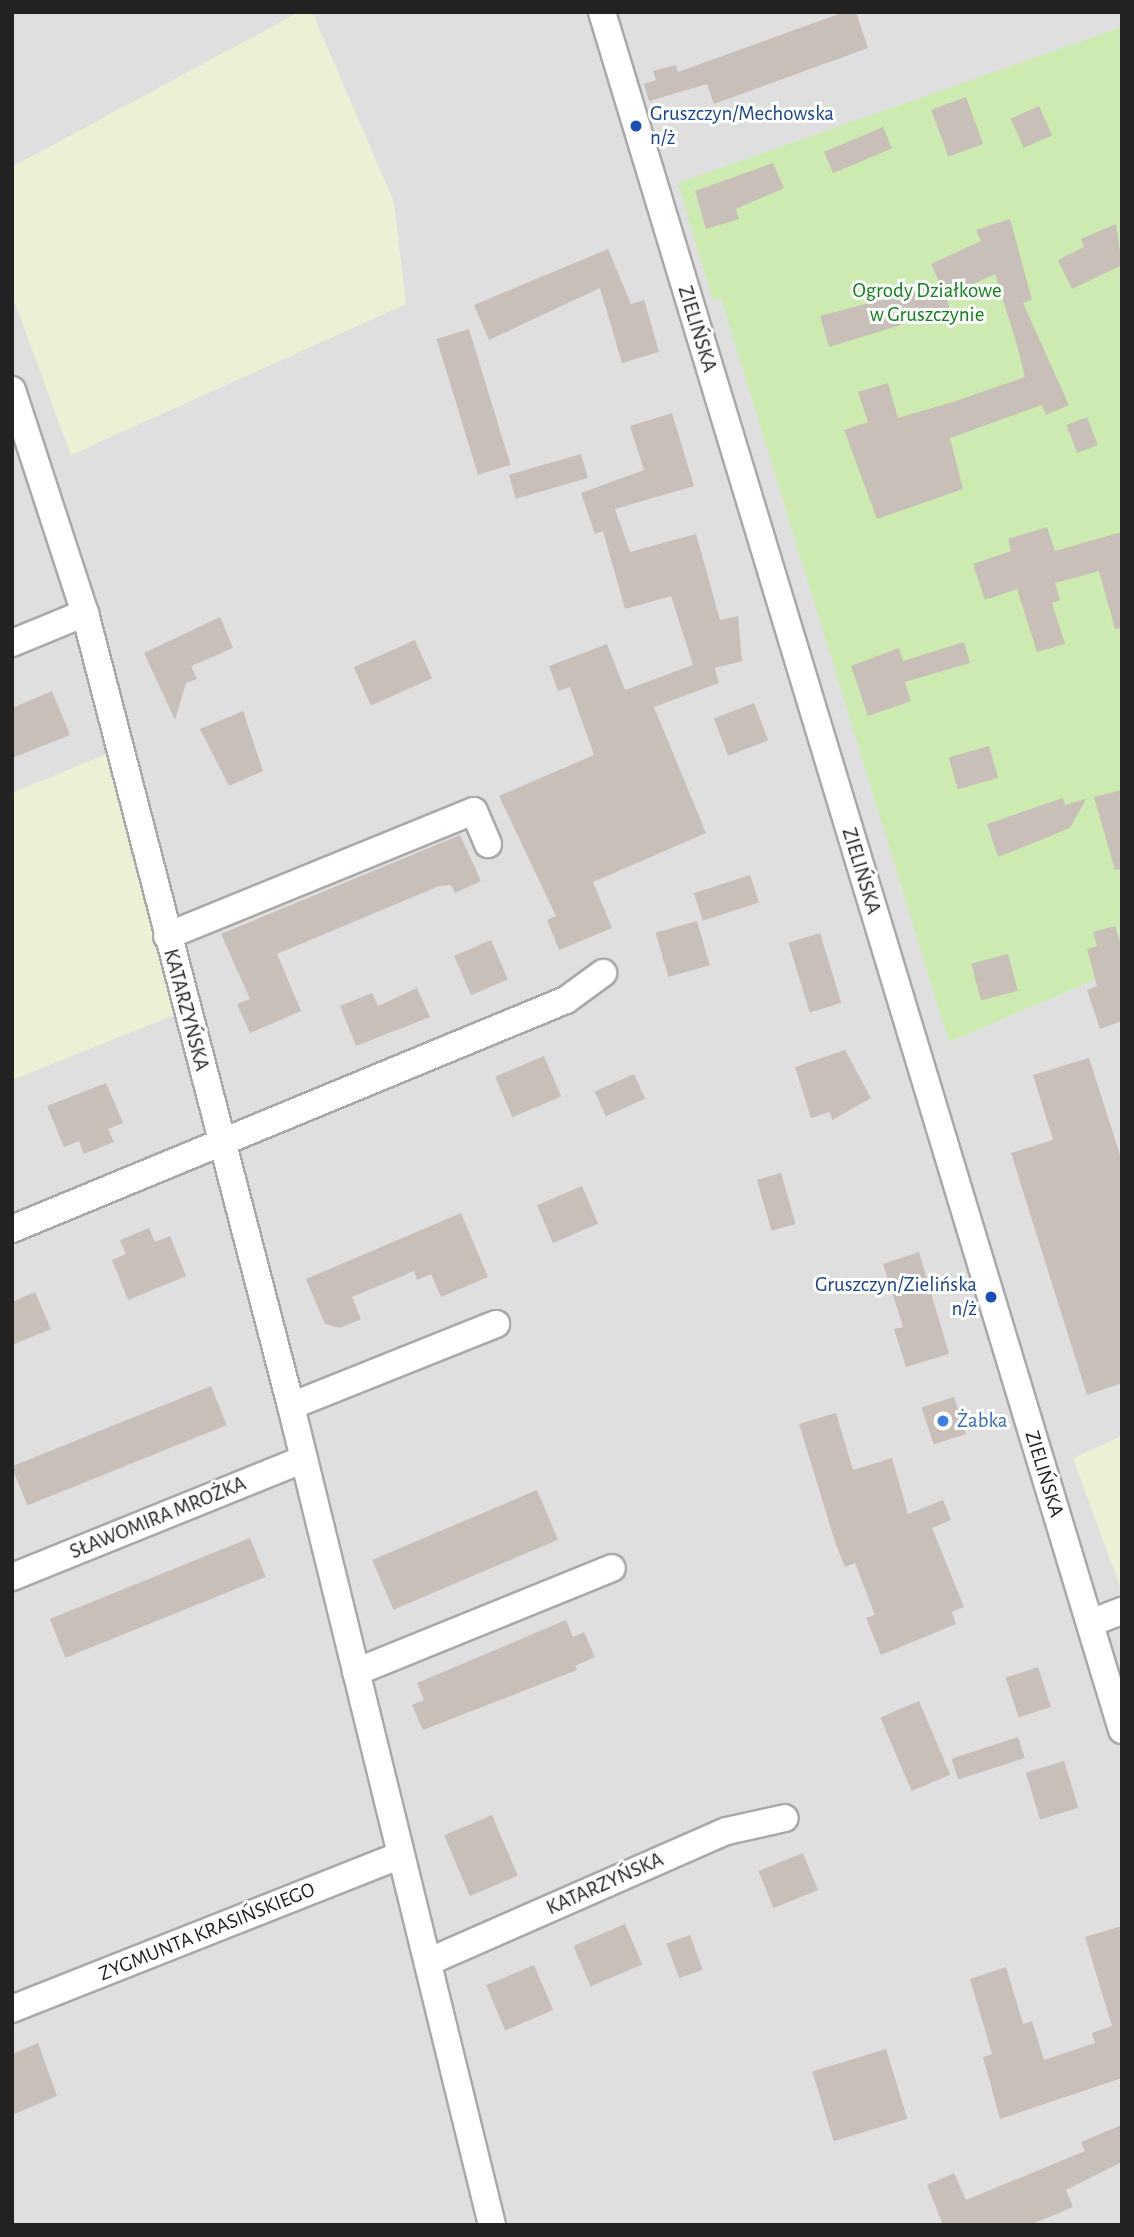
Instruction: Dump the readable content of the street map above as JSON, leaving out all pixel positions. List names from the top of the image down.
{
  "streets": {
    "street": [
      "ZIELIŃSKA",
      "KATARZYŃSKA",
      "SŁAWOMIRA MROŻKA",
      "ZYGMUNTA KRASIŃSKIEGO"
    ]
  },
  "crossings": [
    ["KATARZYŃSKA", "SŁAWOMIRA MROŻKA"],
    ["KATARZYŃSKA", "ZYGMUNTA KRASIŃSKIEGO"]
  ],
  "parks": ["Ogrody Działkowe w Gruszczynie"],
  "places": ["Gruszczyn/Mechowska n/ż", "Gruszczyn/Zielińska n/ż", "Żabka"]
}
